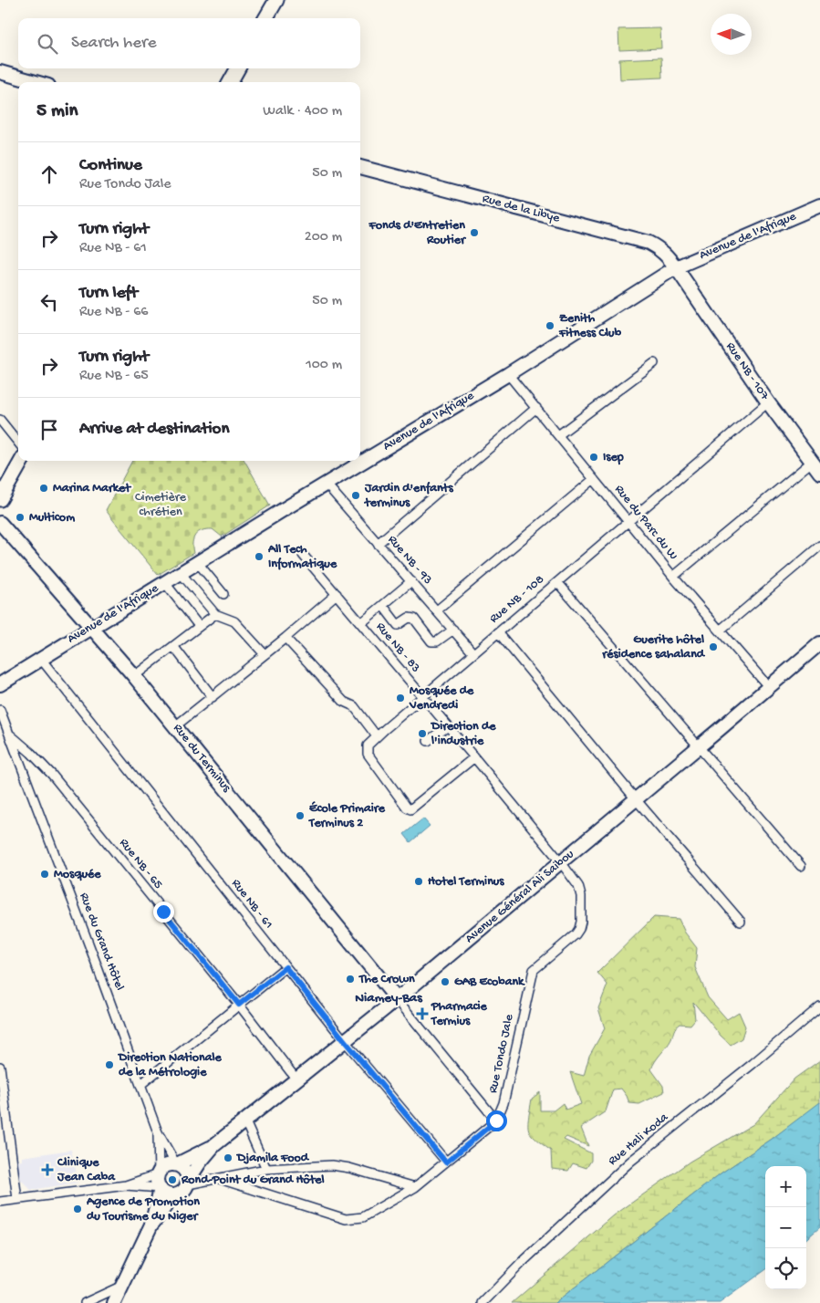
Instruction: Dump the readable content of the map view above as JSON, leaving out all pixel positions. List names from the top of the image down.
{
  "streets": {
    "street": [
      "Rue de la Libye",
      "Avenue de l'Afrique",
      "Rue NB - 107",
      "Rue du Parc du W",
      "Rue NB - 93",
      "Rue NB - 108",
      "Rue NB - 83",
      "Rue du Terminus",
      "Rue NB - 65",
      "Avenue Général Ali Saibou",
      "Rue NB - 61",
      "Rue du Grand Hôtel",
      "Rue Tondo Jale",
      "Rue Hali Koda"
    ]
  },
  "crossings": [
    ["Rue de la Libye", "Avenue de l'Afrique"],
    ["Rue de la Libye", "Rue NB - 107"],
    ["Avenue de l'Afrique", "Rue NB - 107"],
    ["Avenue de l'Afrique", "Rue du Parc du W"],
    ["Avenue de l'Afrique", "Rue NB - 93"],
    ["Avenue de l'Afrique", "Rue du Terminus"],
    ["Avenue de l'Afrique", "Rue NB - 61"],
    ["Rue NB - 107", "Rue NB - 108"],
    ["Rue du Parc du W", "Rue NB - 108"],
    ["Rue du Parc du W", "Avenue Général Ali Saibou"],
    ["Rue NB - 93", "Rue NB - 108"],
    ["Rue NB - 108", "Rue NB - 83"],
    ["Rue NB - 83", "Avenue Général Ali Saibou"],
    ["Rue NB - 83", "Rue Tondo Jale"],
    ["Rue du Terminus", "Avenue Général Ali Saibou"],
    ["Rue NB - 65", "Avenue Général Ali Saibou"],
    ["Rue NB - 65", "Rue du Grand Hôtel"],
    ["Avenue Général Ali Saibou", "Rue NB - 61"],
    ["Avenue Général Ali Saibou", "Rue du Grand Hôtel"],
    ["Avenue Général Ali Saibou", "Rue Tondo Jale"],
    ["Rue NB - 61", "Rue Tondo Jale"],
    ["Rue du Grand Hôtel", "Rue Tondo Jale"]
  ],
  "districts": ["Niamey-Bas"],
  "parks": ["Cimetière chrétien"],
  "places": {
    "other": [
      "Fonds d'Entretien Routier",
      "Zenith Fitness Club",
      "Isep",
      "Marina Market",
      "Jardin d'enfants terminus",
      "Multicom",
      "All Tech Informatique",
      "Guerite hôtel résidence sahaland",
      "Mosquée de Vendredi",
      "Direction de l'industrie",
      "École Primaire Terminus 2",
      "Mosquée",
      "Hotel Terminus",
      "The Crown",
      "GAB Ecobank",
      "Direction Nationale de la Métrologie",
      "Djamila Food",
      "Rond-Point du Grand Hôtel",
      "Agence de Promotion du Tourisme du Niger"
    ],
    "health": ["Pharmacie Termius", "Clinique Jean Caba"]
  },
  "north": "left",
  "page": {
    "search": "Search here",
    "heading": ["5 min", "Walk · 400 m"],
    "list": [
      ["Continue", "Rue Tondo Jale", "50 m"],
      ["Turn right", "Rue NB - 61", "200 m"],
      ["Turn left", "Rue NB - 66", "50 m"],
      ["Turn right", "Rue NB - 65", "100 m"],
      "Arrive at destination"
    ],
    "map_buttons": ["+", "−"]
  }
}
